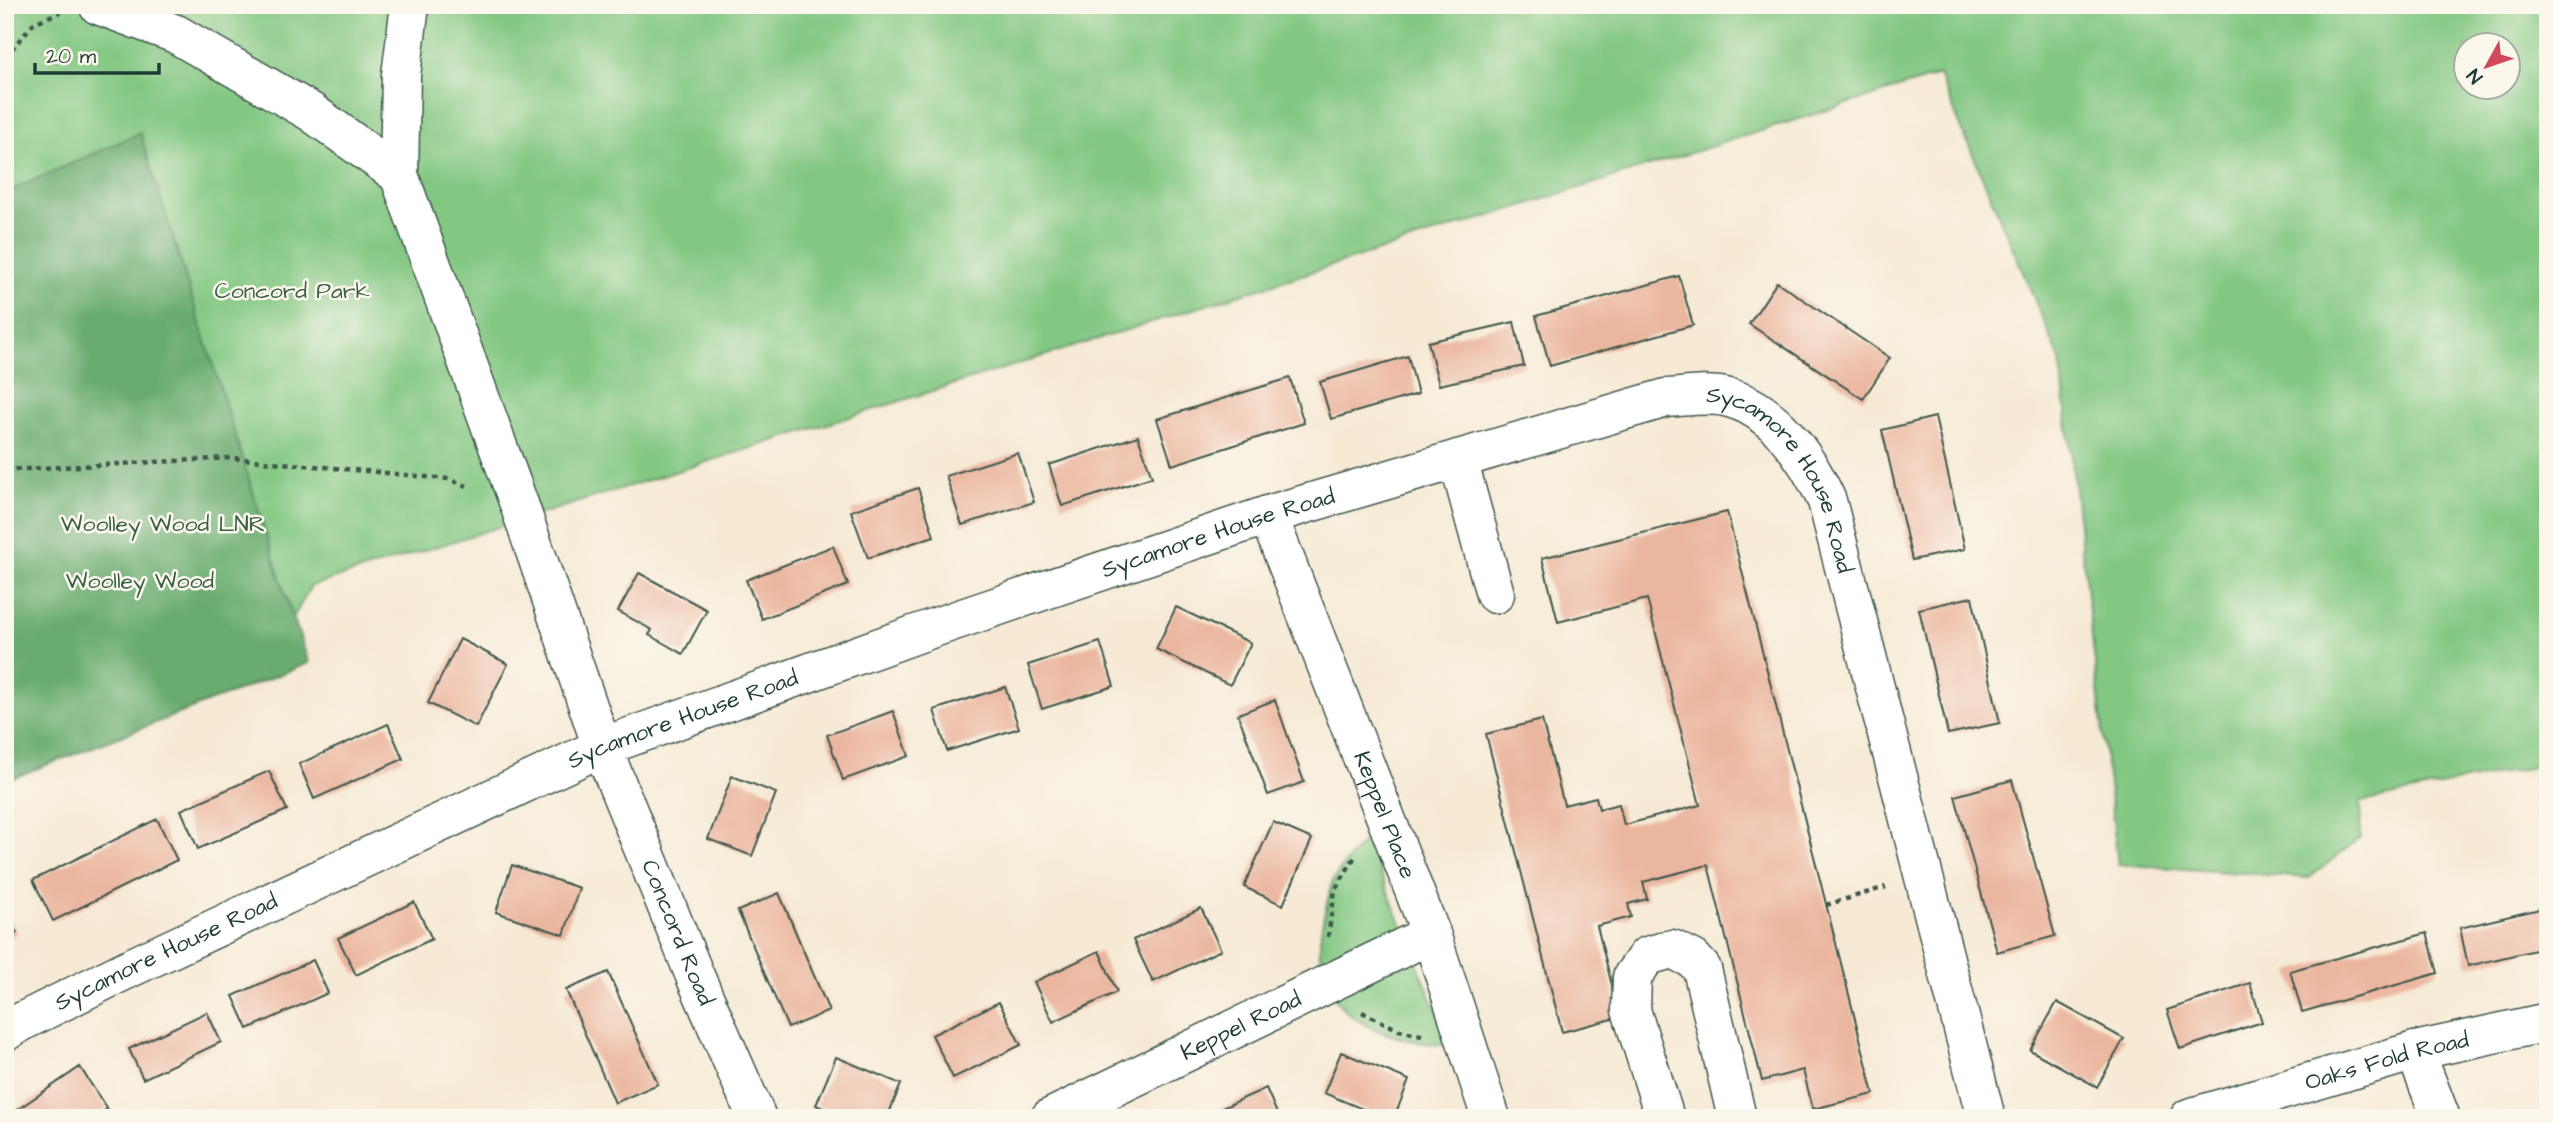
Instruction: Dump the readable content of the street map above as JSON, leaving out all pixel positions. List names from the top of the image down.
{
  "streets": {
    "street": [
      "Sycamore House Road",
      "Keppel Place",
      "Concord Road",
      "Keppel Road",
      "Oaks Fold Road"
    ]
  },
  "crossings": [
    ["Sycamore House Road", "Keppel Place"],
    ["Sycamore House Road", "Concord Road"],
    ["Keppel Place", "Keppel Road"]
  ],
  "parks": ["Concord Park", "Woolley Wood LNR", "Woolley Wood"],
  "scale_bar": "20 m",
  "north": "bottom left"
}
